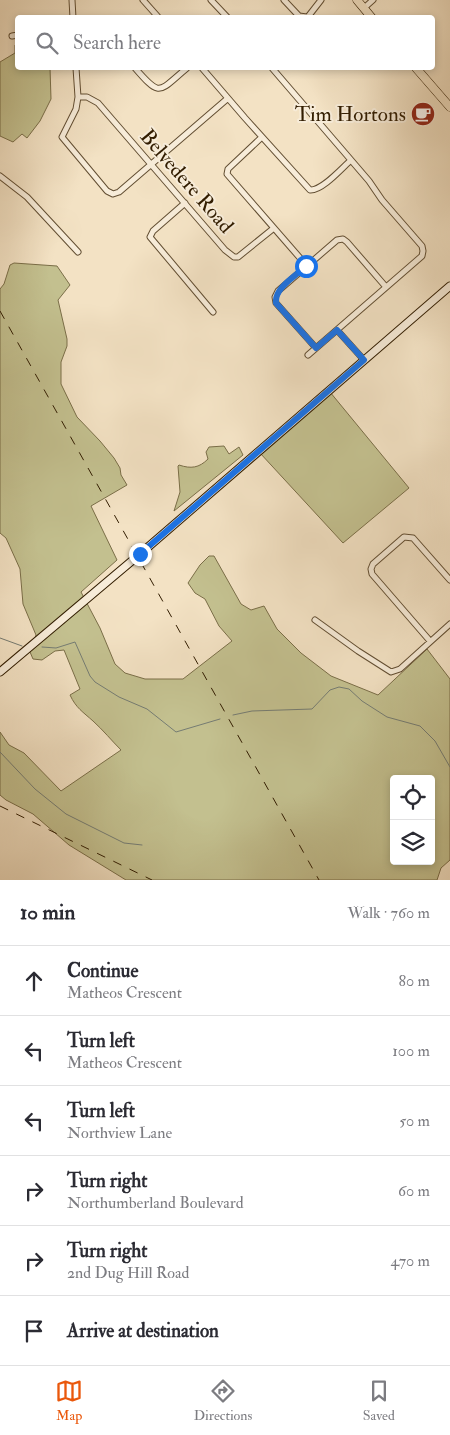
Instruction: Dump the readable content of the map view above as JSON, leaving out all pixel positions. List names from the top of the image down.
{
  "streets": {
    "street": ["Belvedere Road"]
  },
  "places": {
    "cafe": ["Tim Hortons"]
  },
  "page": {
    "search": "Search here",
    "heading": ["10 min", "Walk · 760 m"],
    "list": [
      ["Continue", "Matheos Crescent", "80 m"],
      ["Turn left", "Matheos Crescent", "100 m"],
      ["Turn left", "Northview Lane", "50 m"],
      ["Turn right", "Northumberland Boulevard", "60 m"],
      ["Turn right", "2nd Dug Hill Road", "470 m"],
      "Arrive at destination"
    ],
    "nav": ["Map", "Directions", "Saved"]
  }
}
